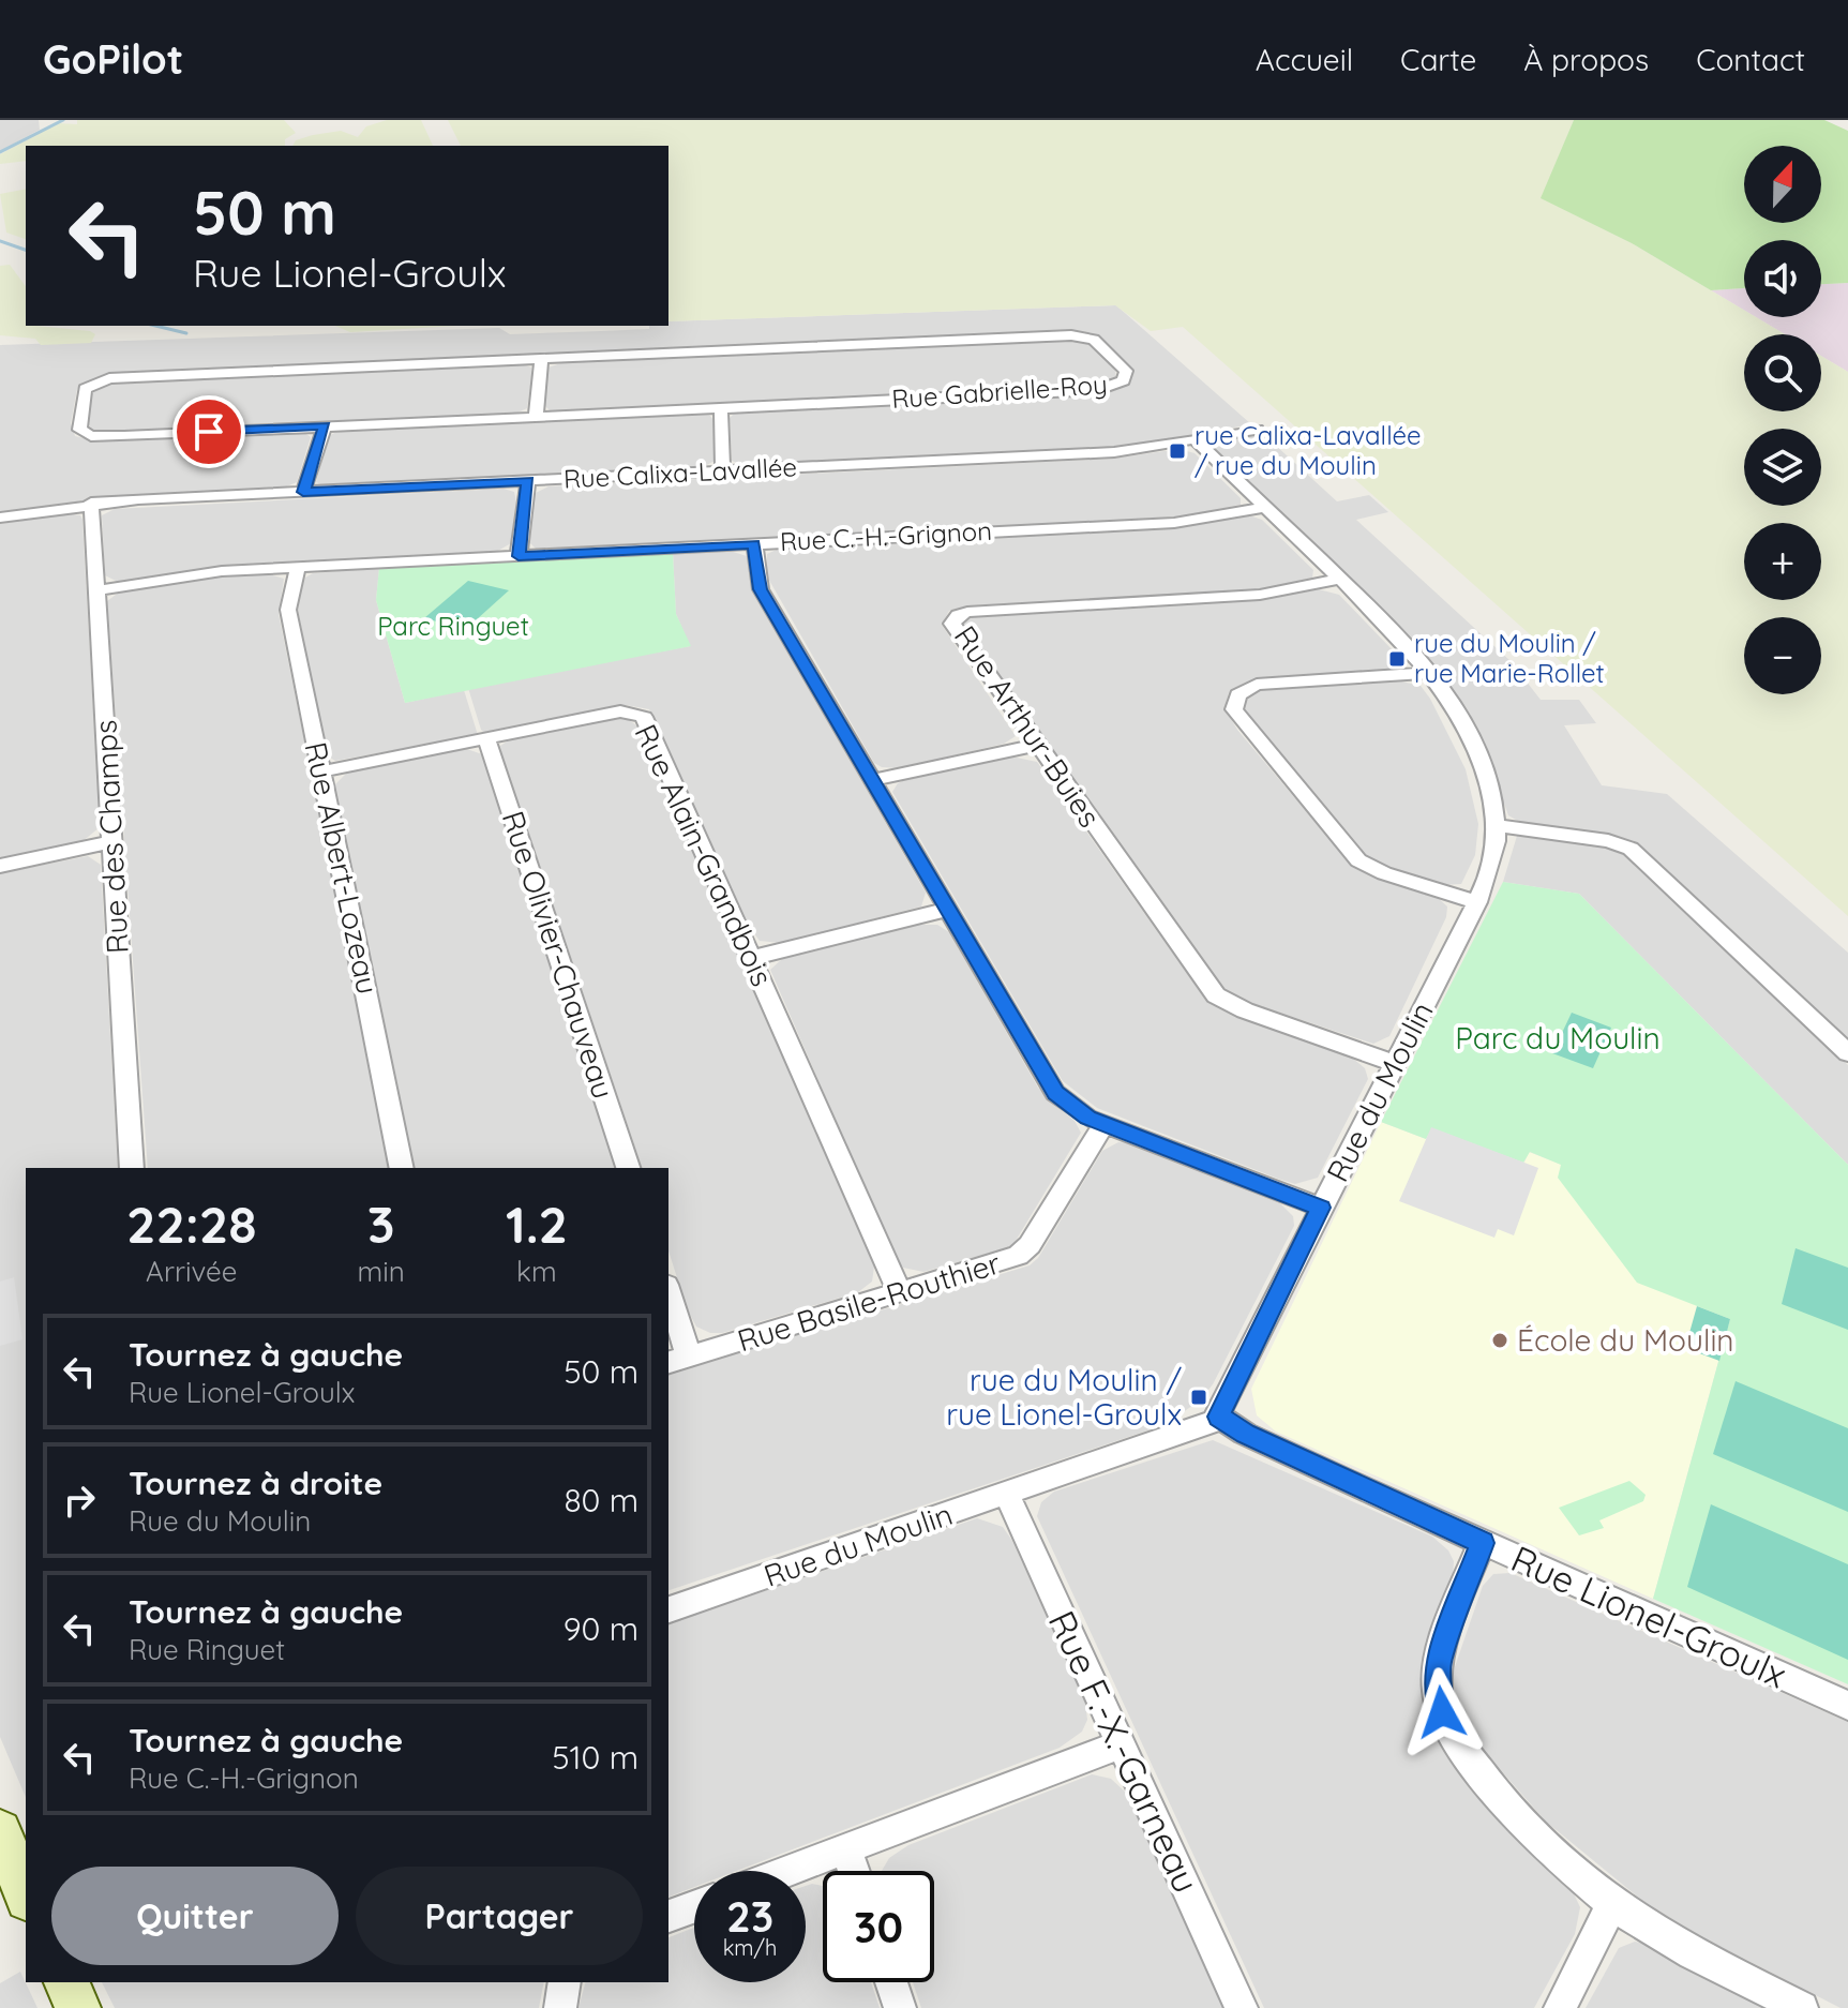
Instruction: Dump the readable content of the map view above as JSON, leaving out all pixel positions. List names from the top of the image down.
{
  "streets": {
    "street": [
      "Rue Gabrielle-Roy",
      "Rue Calixa-Lavallée",
      "Rue C.-H.-Grignon",
      "Rue Arthur-Buies",
      "Rue des Champs",
      "Rue Alain-Grandbois",
      "Rue Albert-Lozeau",
      "Rue Olivier-Chauveau",
      "Rue du Moulin",
      "Rue Basile-Routhier",
      "Rue Lionel-Groulx",
      "Rue F.-X.-Garneau"
    ]
  },
  "crossings": [
    ["Rue Calixa-Lavallée", "Rue des Champs"],
    ["Rue Calixa-Lavallée", "Rue du Moulin"],
    ["Rue C.-H.-Grignon", "Rue des Champs"],
    ["Rue C.-H.-Grignon", "Rue Albert-Lozeau"],
    ["Rue C.-H.-Grignon", "Rue du Moulin"],
    ["Rue Arthur-Buies", "Rue du Moulin"],
    ["Rue Alain-Grandbois", "Rue Albert-Lozeau"],
    ["Rue Alain-Grandbois", "Rue Olivier-Chauveau"],
    ["Rue Alain-Grandbois", "Rue Basile-Routhier"],
    ["Rue du Moulin", "Rue Lionel-Groulx"],
    ["Rue du Moulin", "Rue F.-X.-Garneau"]
  ],
  "parks": ["Parc Ringuet", "Parc du Moulin"],
  "places": {
    "transit": ["rue Calixa-Lavallée / rue du Moulin", "rue du Moulin / rue Marie-Rollet", "rue du Moulin / rue Lionel-Groulx"],
    "other": ["École du Moulin"]
  },
  "north": "top",
  "page": {
    "header": "GoPilot",
    "nav": [
      "Accueil",
      "Carte",
      "À propos",
      "Contact"
    ],
    "map_buttons": ["+", "−"],
    "turn": ["50 m", "Rue Lionel-Groulx"],
    "eta": [
      "22:28",
      "Arrivée",
      "3",
      "min",
      "1.2",
      "km"
    ],
    "list": [
      {
        "name": "Tournez à gauche",
        "note": "Rue Lionel-Groulx",
        "value": "50 m"
      },
      {
        "name": "Tournez à droite",
        "note": "Rue du Moulin",
        "value": "80 m"
      },
      {
        "name": "Tournez à gauche",
        "note": "Rue Ringuet",
        "value": "90 m"
      },
      {
        "name": "Tournez à gauche",
        "note": "Rue C.-H.-Grignon",
        "value": "510 m"
      }
    ],
    "buttons": ["Quitter", "Partager"],
    "speed": "23 km/h",
    "limit": "30"
  }
}
